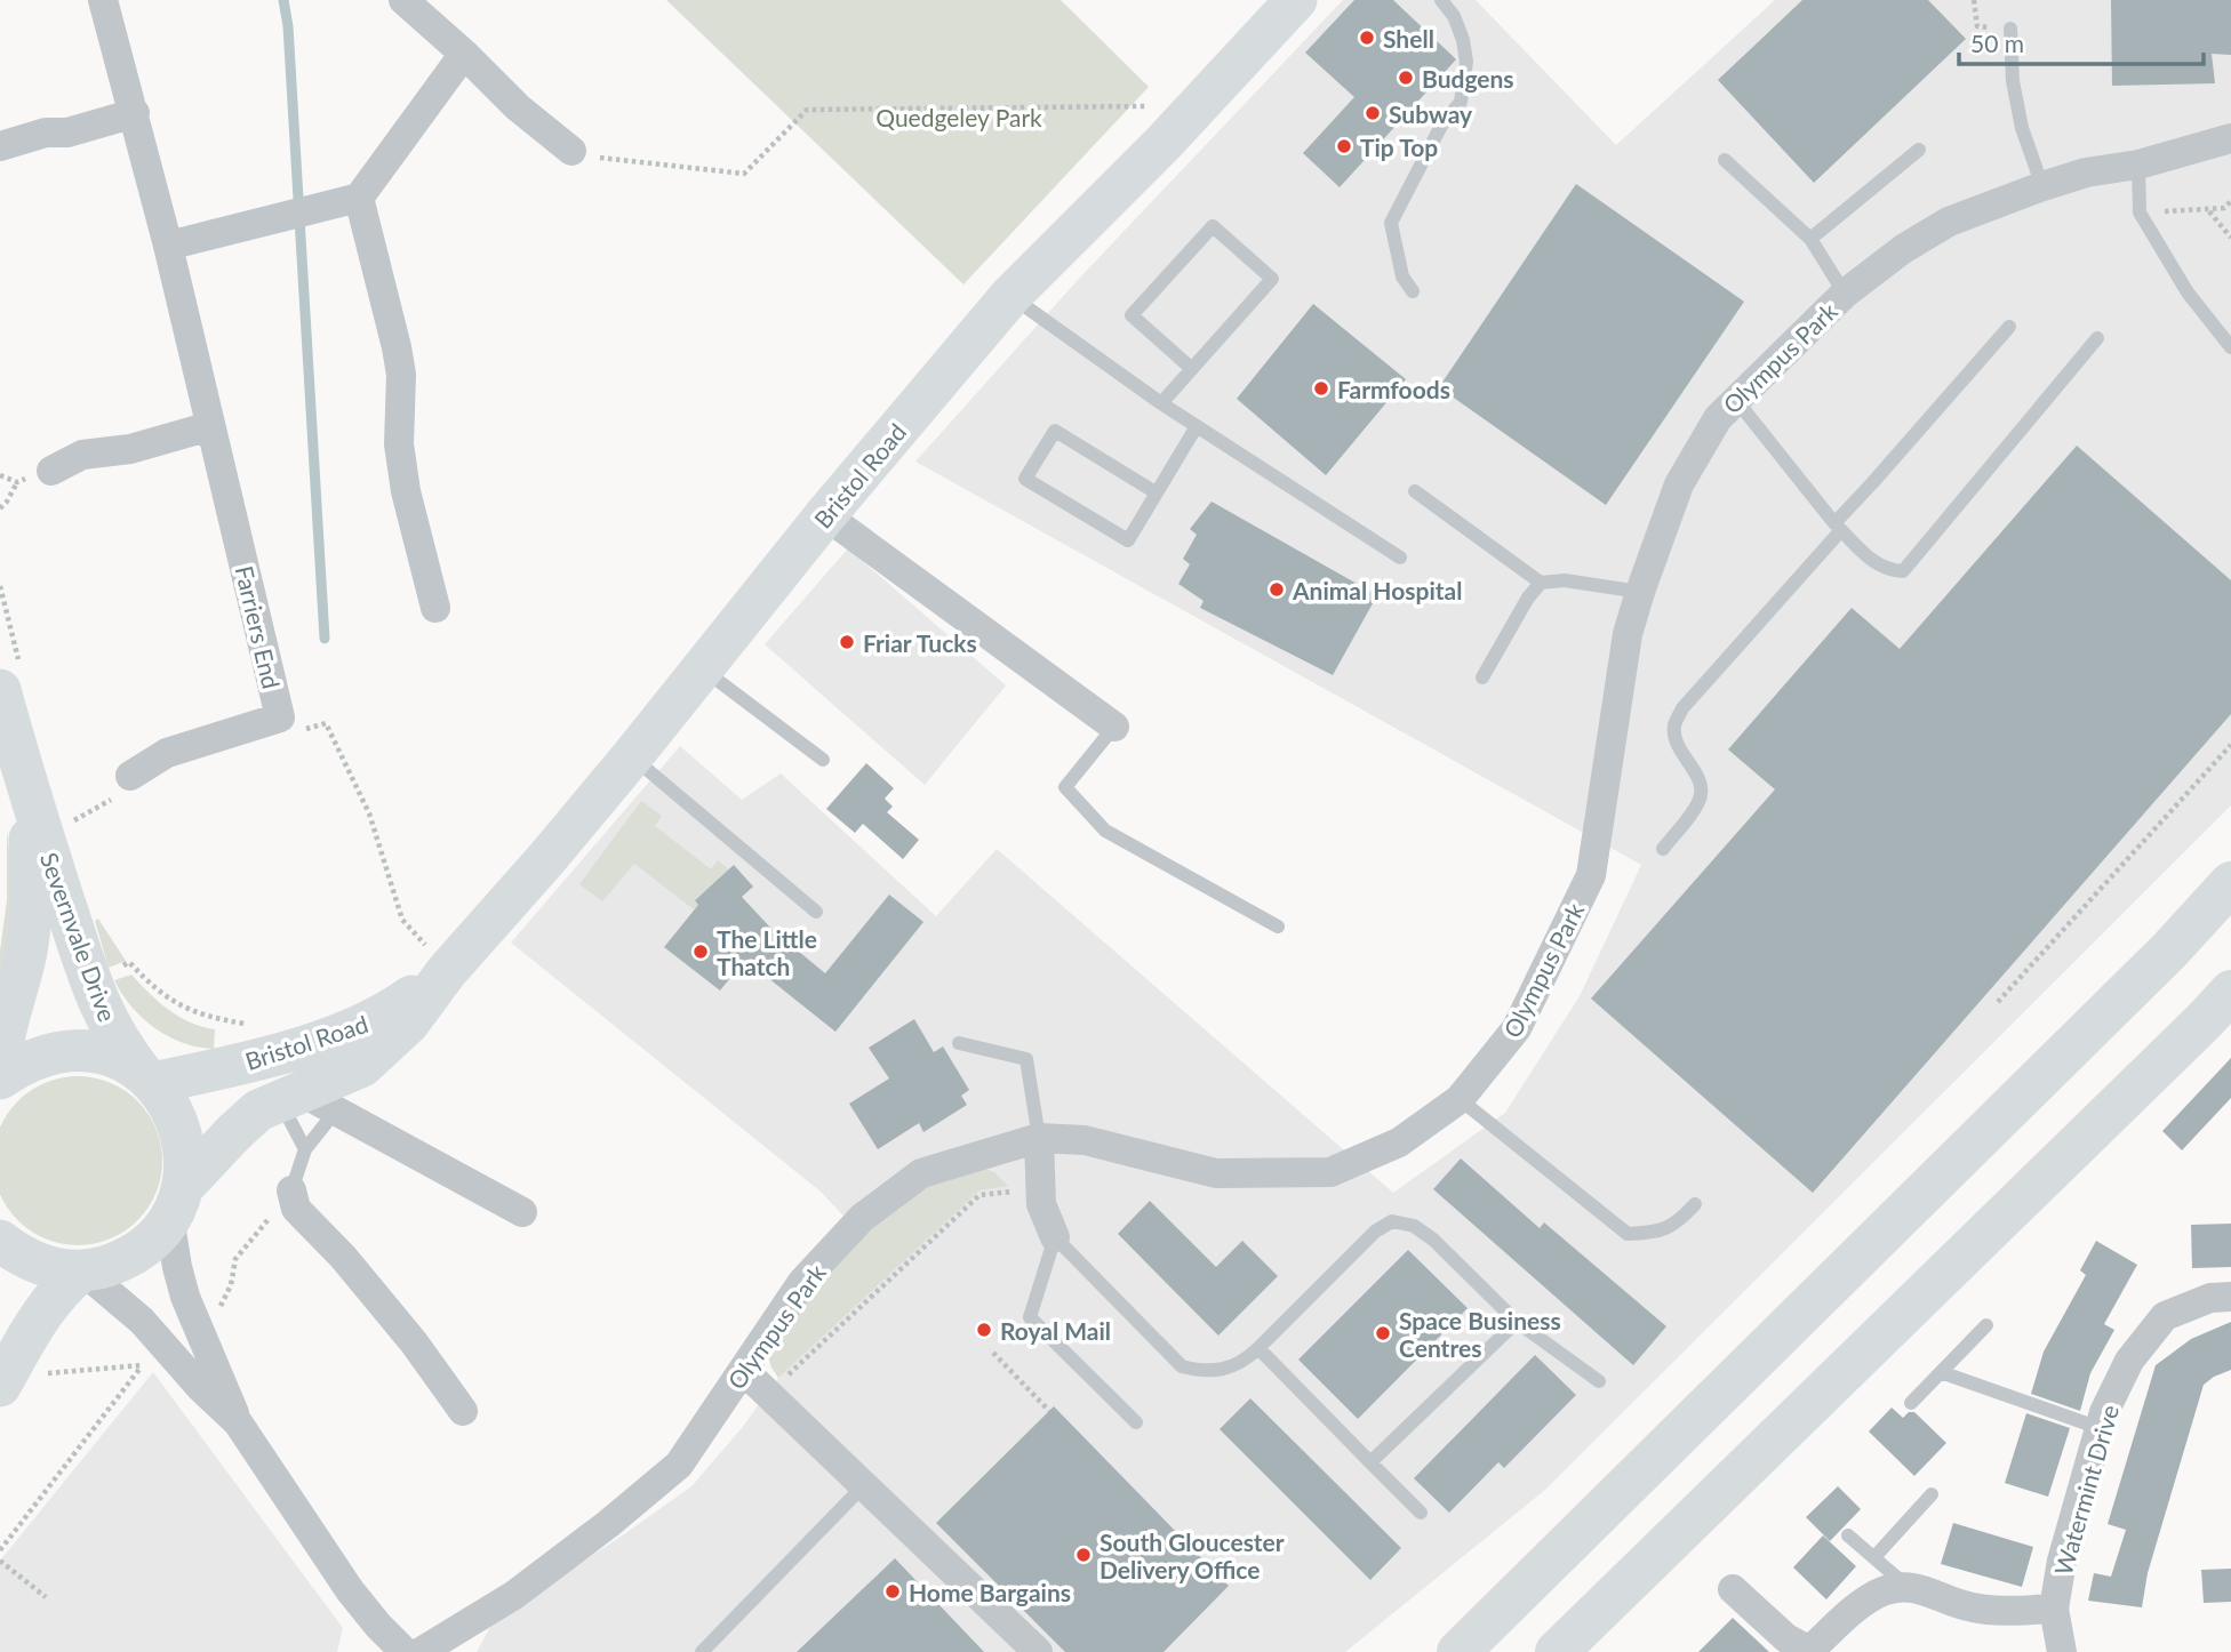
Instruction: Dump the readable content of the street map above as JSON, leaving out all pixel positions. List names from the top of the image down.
{
  "streets": {
    "main road": ["Bristol Road", "Severnvale Drive"],
    "street": ["Olympus Park", "Farriers End", "Watermint Drive"]
  },
  "crossings": [
    ["Bristol Road", "Severnvale Drive"]
  ],
  "parks": ["Quedgeley Park"],
  "places": [
    "Shell",
    "Budgens",
    "Subway",
    "Tip Top",
    "Farmfoods",
    "Animal Hospital",
    "Friar Tucks",
    "The Little Thatch",
    "Royal Mail",
    "Space Business Centres",
    "South Gloucester Delivery Office",
    "Home Bargains"
  ],
  "scale_bar": "50 m"
}
